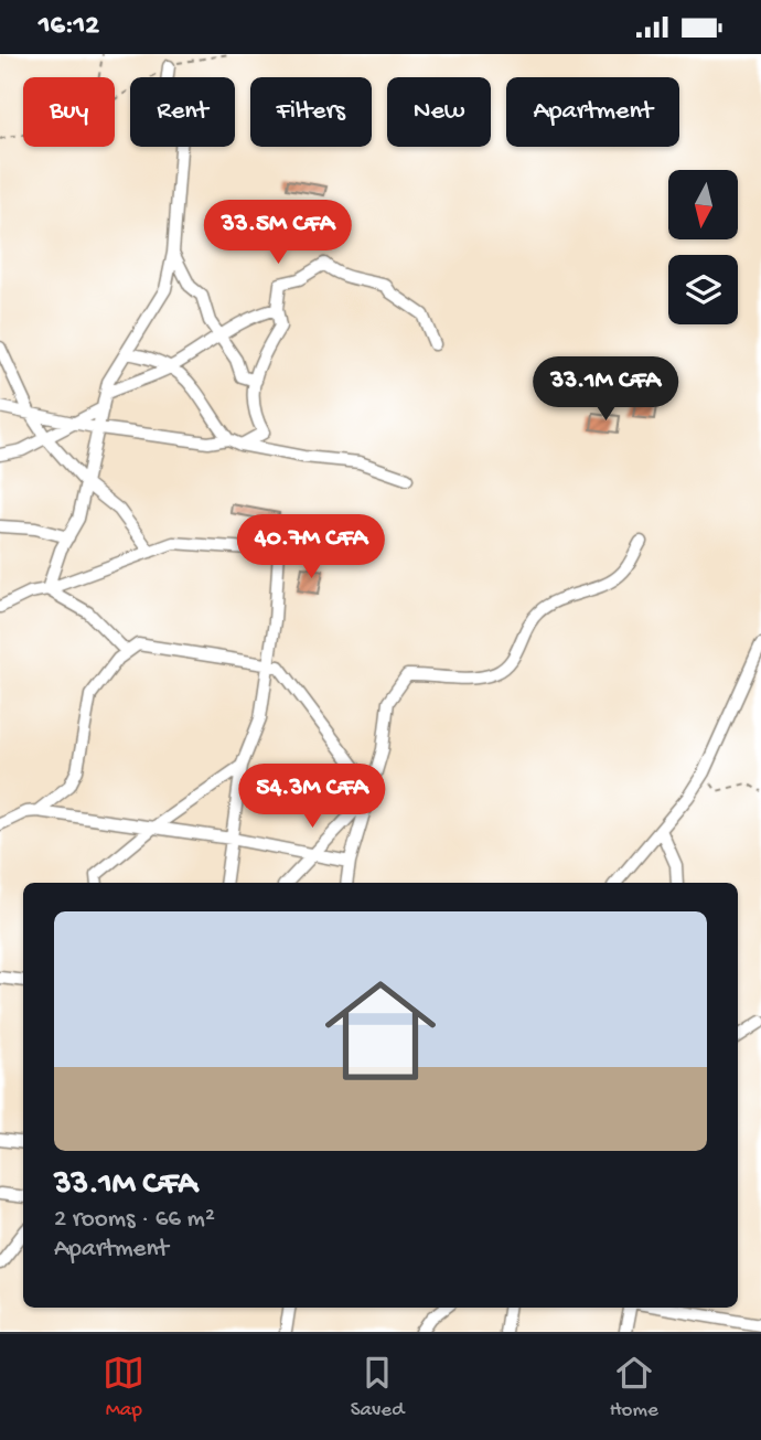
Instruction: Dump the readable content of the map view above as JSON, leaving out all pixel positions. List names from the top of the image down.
{
  "north": "bottom",
  "page": {
    "status": "16:12",
    "chip": [
      "Buy",
      "Rent",
      "Filters",
      "New",
      "Apartment"
    ],
    "price": [
      "33.5M CFA",
      "33.1M CFA",
      "40.7M CFA",
      "54.3M CFA"
    ],
    "list": [
      {
        "name": "33.1M CFA",
        "note": "2 rooms · 66 m² · Apartment"
      }
    ],
    "tabs": ["Map", "Saved", "Home"]
  }
}
